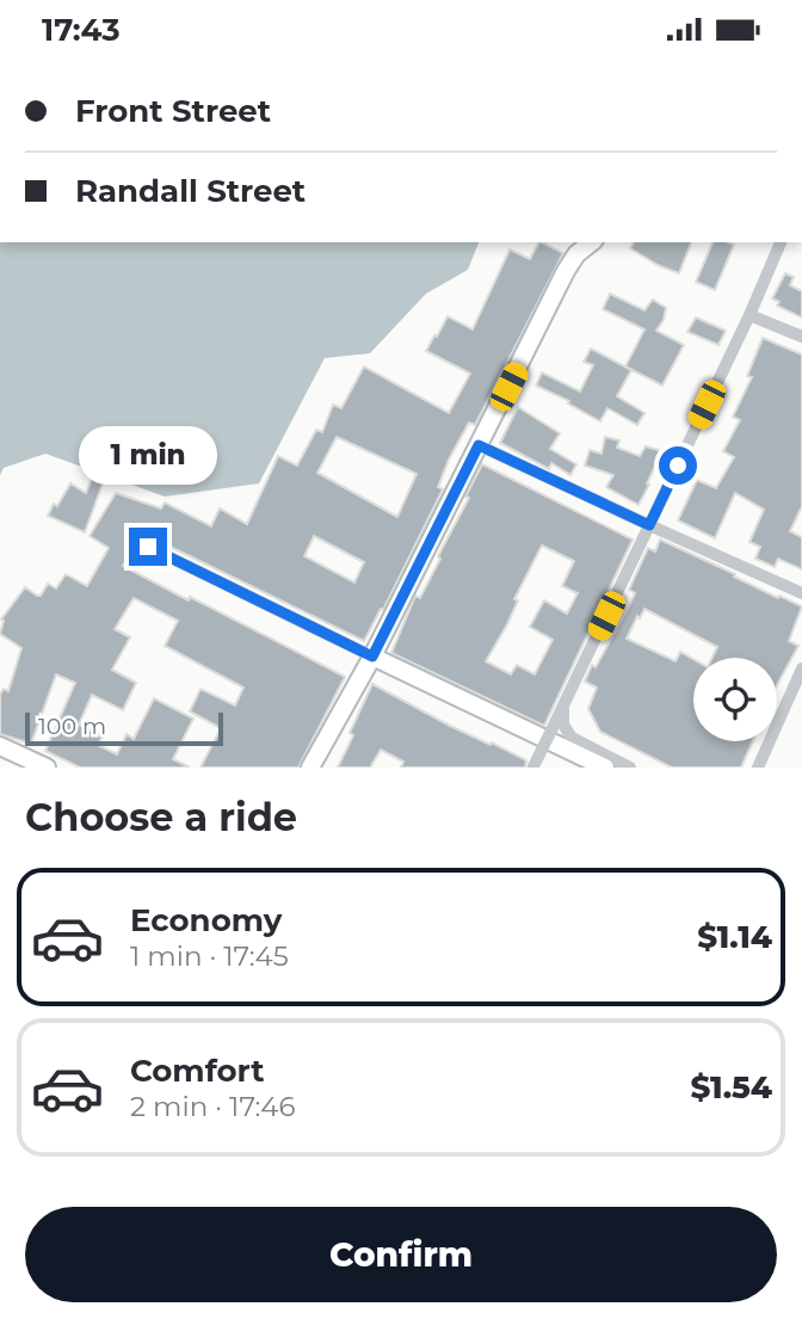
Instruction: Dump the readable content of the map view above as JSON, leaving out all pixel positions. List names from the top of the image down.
{
  "scale_bar": "100 m",
  "page": {
    "status": "17:43",
    "banner": ["Front Street", "Randall Street"],
    "bubble": "1 min",
    "scale": "100 m",
    "heading": "Choose a ride",
    "list": [
      {
        "name": "Economy",
        "note": "1 min · 17:45",
        "value": "$1.14"
      },
      {
        "name": "Comfort",
        "note": "2 min · 17:46",
        "value": "$1.54"
      }
    ],
    "buttons": "Confirm"
  }
}
